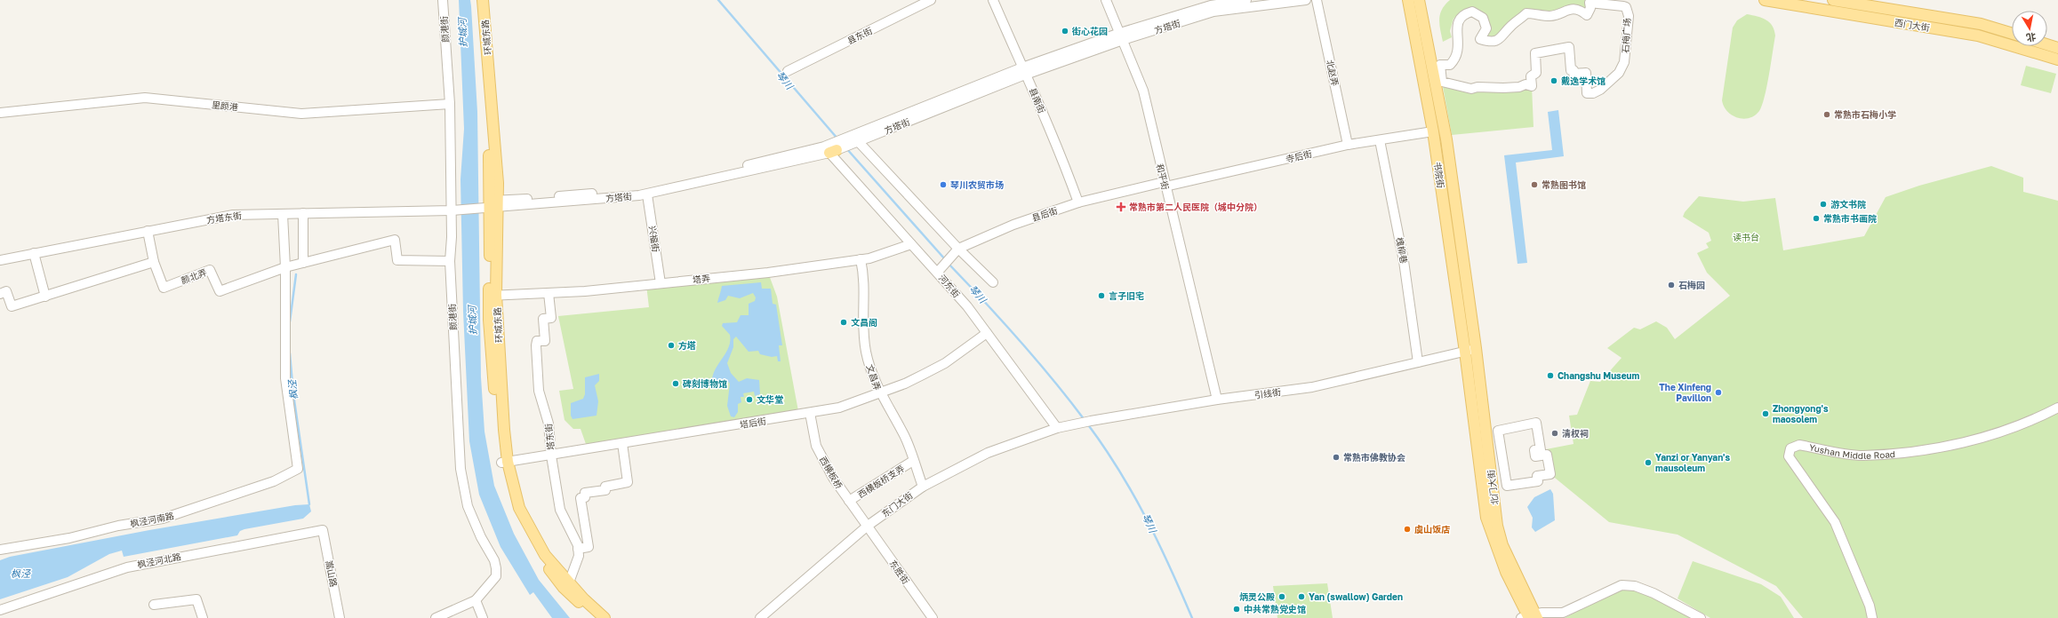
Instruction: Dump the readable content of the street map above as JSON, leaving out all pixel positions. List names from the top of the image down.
{
  "streets": {
    "main road": [
      "西门大街",
      "环城东路",
      "书院街",
      "北门大街"
    ],
    "street": [
      "方塔街",
      "颜港街",
      "县东街",
      "石梅广场",
      "北赵弄",
      "县南街",
      "里颜港",
      "寺后街",
      "和平街",
      "县后街",
      "方塔东街",
      "兴福街",
      "槐柳巷",
      "颜北弄",
      "塔弄",
      "河东街",
      "文昌弄",
      "引线街",
      "塔后街",
      "塔东街",
      "Yushan Middle Road",
      "西横板桥",
      "西横板桥支弄",
      "东门大街",
      "枫泾河南路",
      "枫泾河北路",
      "东胜街",
      "嵩山路"
    ]
  },
  "crossings": [
    ["方塔街", "颜港街"],
    ["方塔街", "环城东路"],
    ["方塔街", "县南街"],
    ["方塔街", "和平街"],
    ["方塔街", "方塔东街"],
    ["方塔街", "兴福街"],
    ["方塔街", "河东街"],
    ["颜港街", "里颜港"],
    ["颜港街", "方塔东街"],
    ["颜港街", "颜北弄"],
    ["环城东路", "塔弄"],
    ["环城东路", "塔后街"],
    ["环城东路", "塔东街"],
    ["北赵弄", "寺后街"],
    ["县南街", "县后街"],
    ["寺后街", "书院街"],
    ["寺后街", "和平街"],
    ["寺后街", "县后街"],
    ["寺后街", "槐柳巷"],
    ["书院街", "引线街"],
    ["书院街", "北门大街"],
    ["和平街", "县后街"],
    ["和平街", "引线街"],
    ["县后街", "河东街"],
    ["兴福街", "塔弄"],
    ["槐柳巷", "引线街"],
    ["颜北弄", "枫泾河南路"],
    ["塔弄", "河东街"],
    ["塔弄", "文昌弄"],
    ["塔弄", "塔东街"],
    ["河东街", "引线街"],
    ["河东街", "塔后街"],
    ["河东街", "东门大街"],
    ["文昌弄", "塔后街"],
    ["文昌弄", "西横板桥支弄"],
    ["文昌弄", "东门大街"],
    ["引线街", "北门大街"],
    ["引线街", "东门大街"],
    ["塔后街", "塔东街"],
    ["塔后街", "西横板桥"],
    ["西横板桥", "西横板桥支弄"],
    ["西横板桥", "东门大街"],
    ["西横板桥", "东胜街"],
    ["东门大街", "东胜街"],
    ["枫泾河北路", "嵩山路"]
  ],
  "water": ["护城河", "琴川", "枫泾"],
  "parks": ["读书台"],
  "places": {
    "other": [
      "街心花园",
      "戴逸学术馆",
      "常熟市石梅小学",
      "琴川农贸市场",
      "常熟图书馆",
      "游文书院",
      "常熟市书画院",
      "石梅园",
      "言子旧宅",
      "文昌阁",
      "方塔",
      "Changshu Museum",
      "碑刻博物馆",
      "The Xinfeng Pavillon",
      "文华堂",
      "Zhongyong's maosolem",
      "清权祠",
      "常熟市佛教协会",
      "Yanzi or Yanyan's mausoleum",
      "虞山饭店",
      "炳灵公殿",
      "Yan (swallow) Garden",
      "中共常熟党史馆"
    ],
    "health": ["常熟市第二人民医院（城中分院）"]
  },
  "north": "bottom"
}
